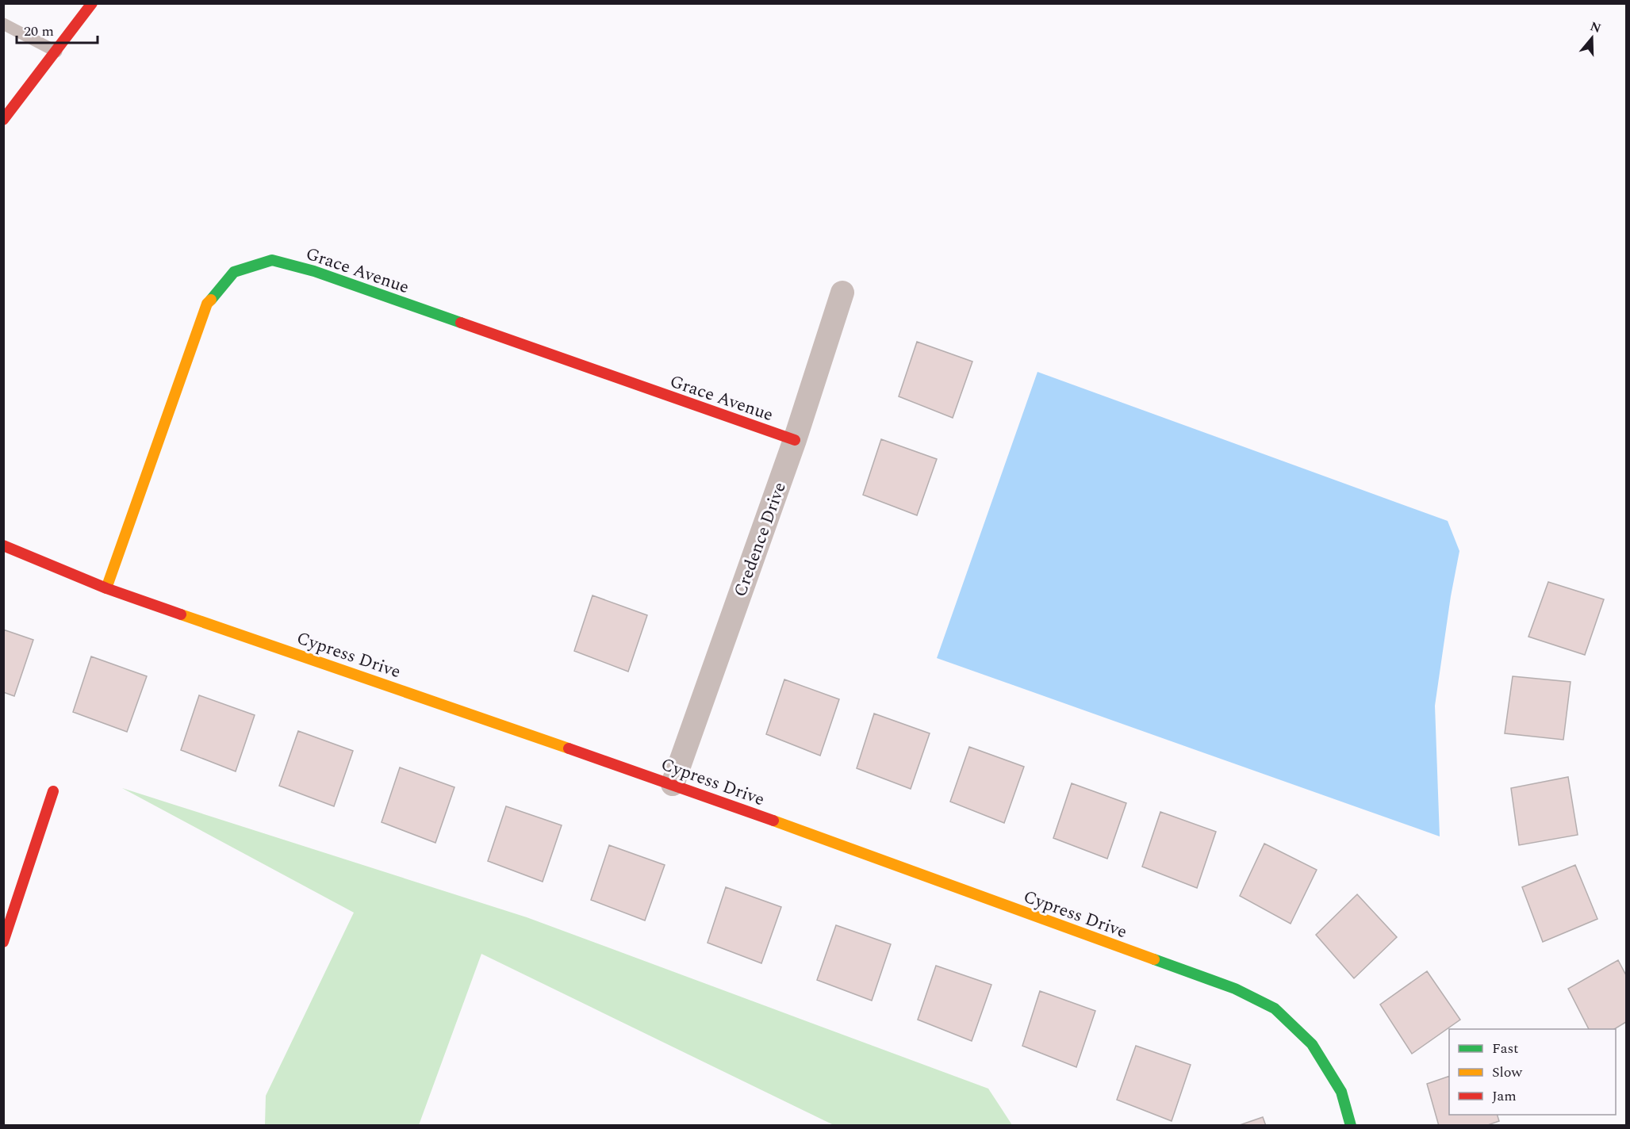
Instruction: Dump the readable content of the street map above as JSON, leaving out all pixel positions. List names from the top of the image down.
{
  "streets": {
    "street": ["Grace Avenue", "Credence Drive", "Cypress Drive"]
  },
  "crossings": [
    ["Grace Avenue", "Credence Drive"],
    ["Grace Avenue", "Cypress Drive"],
    ["Credence Drive", "Cypress Drive"]
  ],
  "legend": ["Fast", "Slow", "Jam"],
  "scale_bar": "20 m",
  "north": "top"
}
